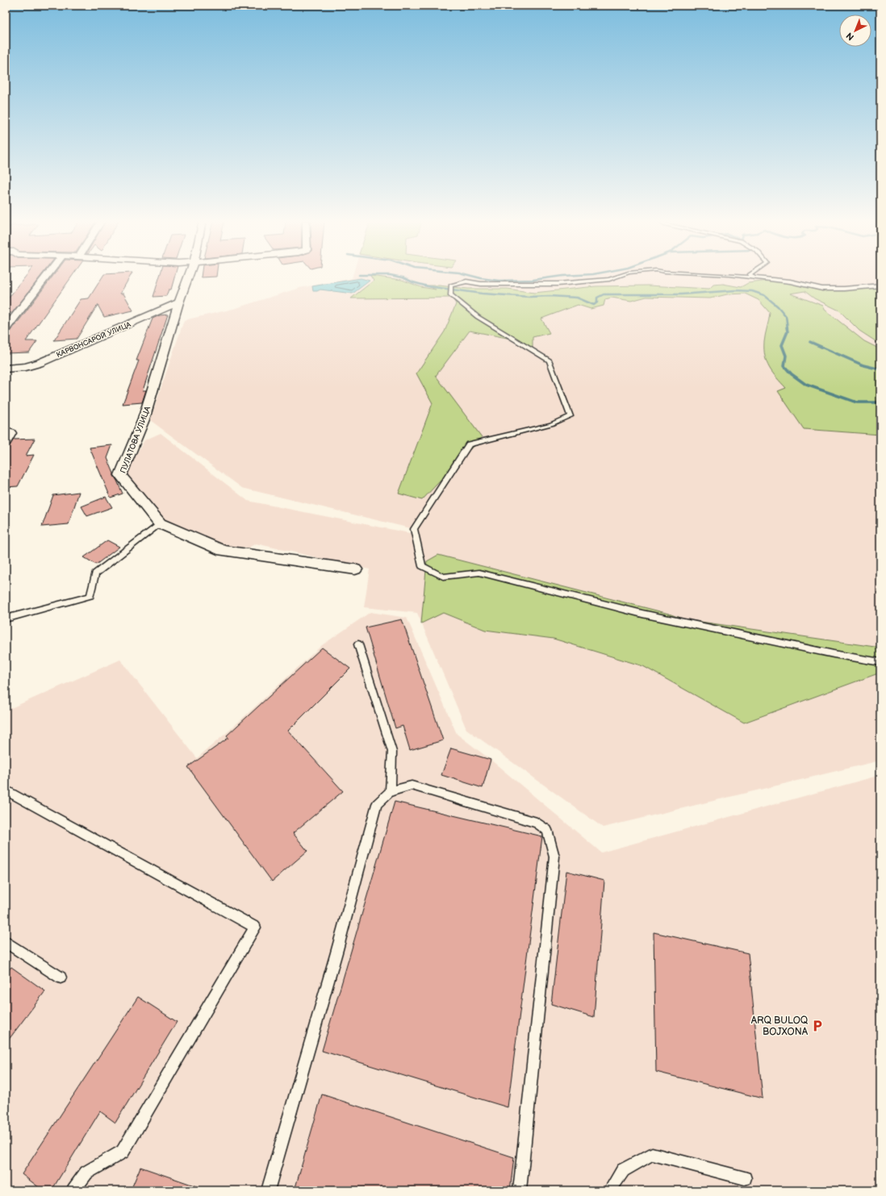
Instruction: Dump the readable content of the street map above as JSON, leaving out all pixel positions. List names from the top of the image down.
{
  "streets": {
    "street": ["КАРВОНСАРОЙ УЛИЦА", "ПУЛАТОВА УЛИЦА"]
  },
  "crossings": [
    ["КАРВОНСАРОЙ УЛИЦА", "ПУЛАТОВА УЛИЦА"]
  ],
  "places": {
    "parking": ["ARQ BULOQ BOJXONA"]
  },
  "north": "bottom left"
}
